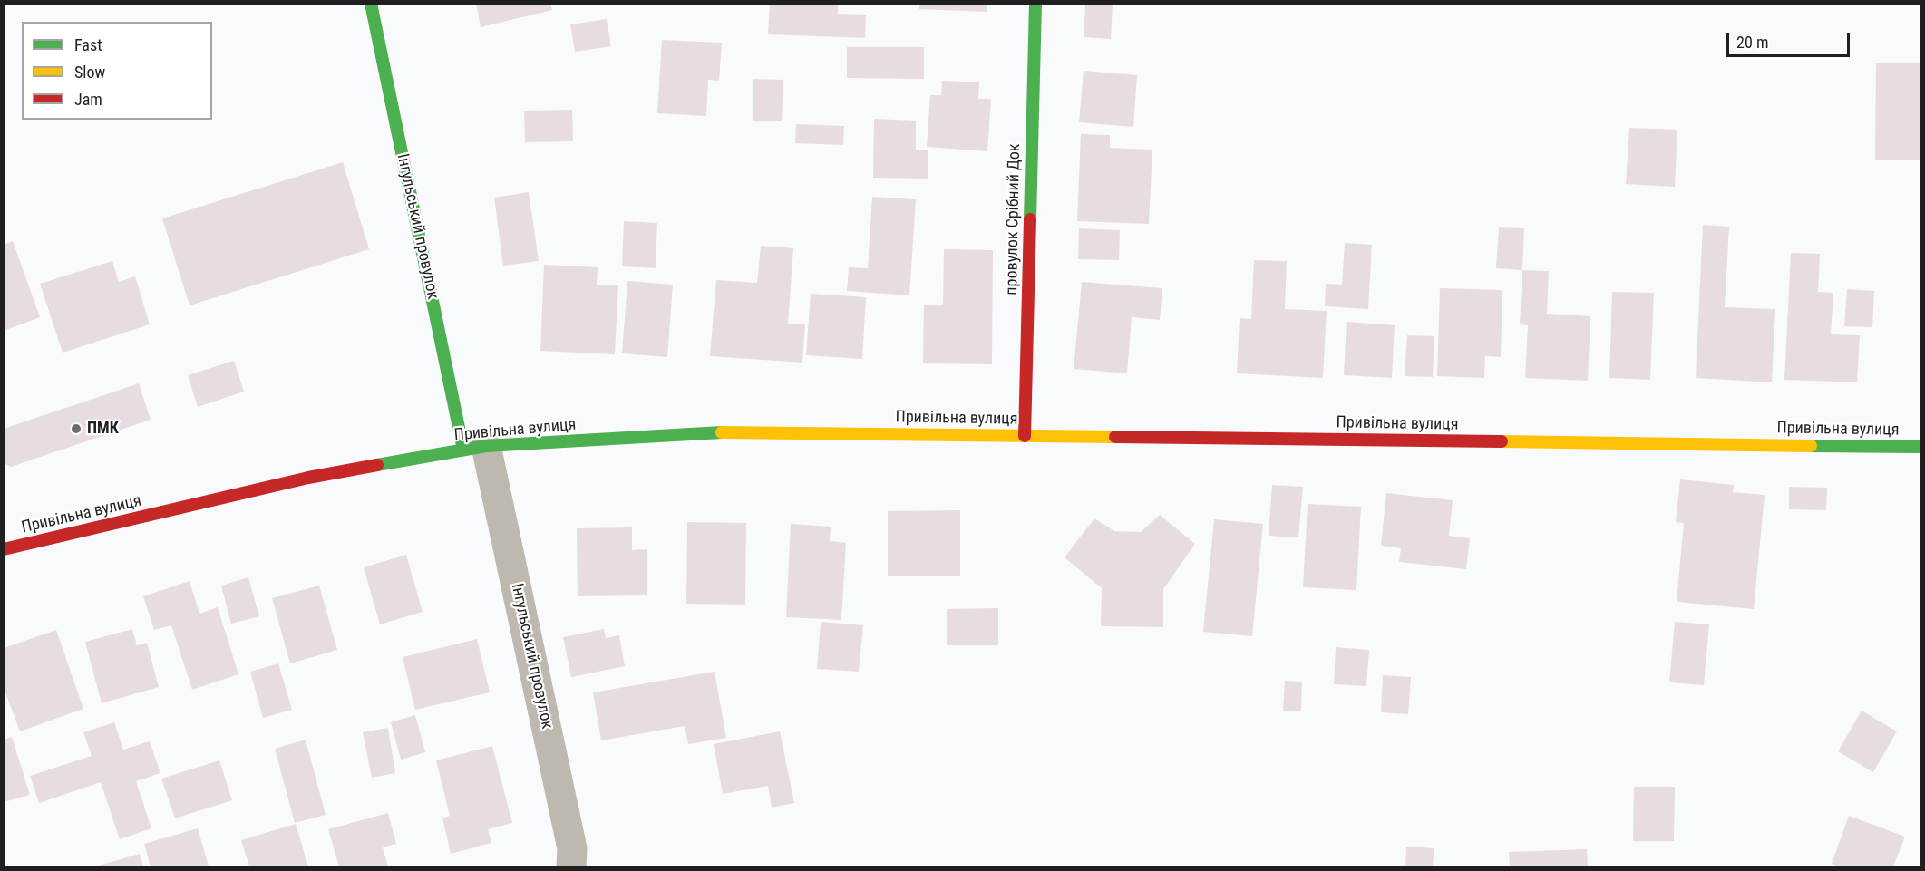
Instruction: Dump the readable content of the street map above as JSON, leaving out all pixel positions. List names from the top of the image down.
{
  "streets": {
    "street": ["провулок Срібний Док", "Інгульський провулок", "Привільна вулиця"]
  },
  "crossings": [
    ["провулок Срібний Док", "Привільна вулиця"],
    ["Інгульський провулок", "Привільна вулиця"]
  ],
  "places": ["ПМК"],
  "legend": ["Fast", "Slow", "Jam"],
  "scale_bar": "20 m"
}
